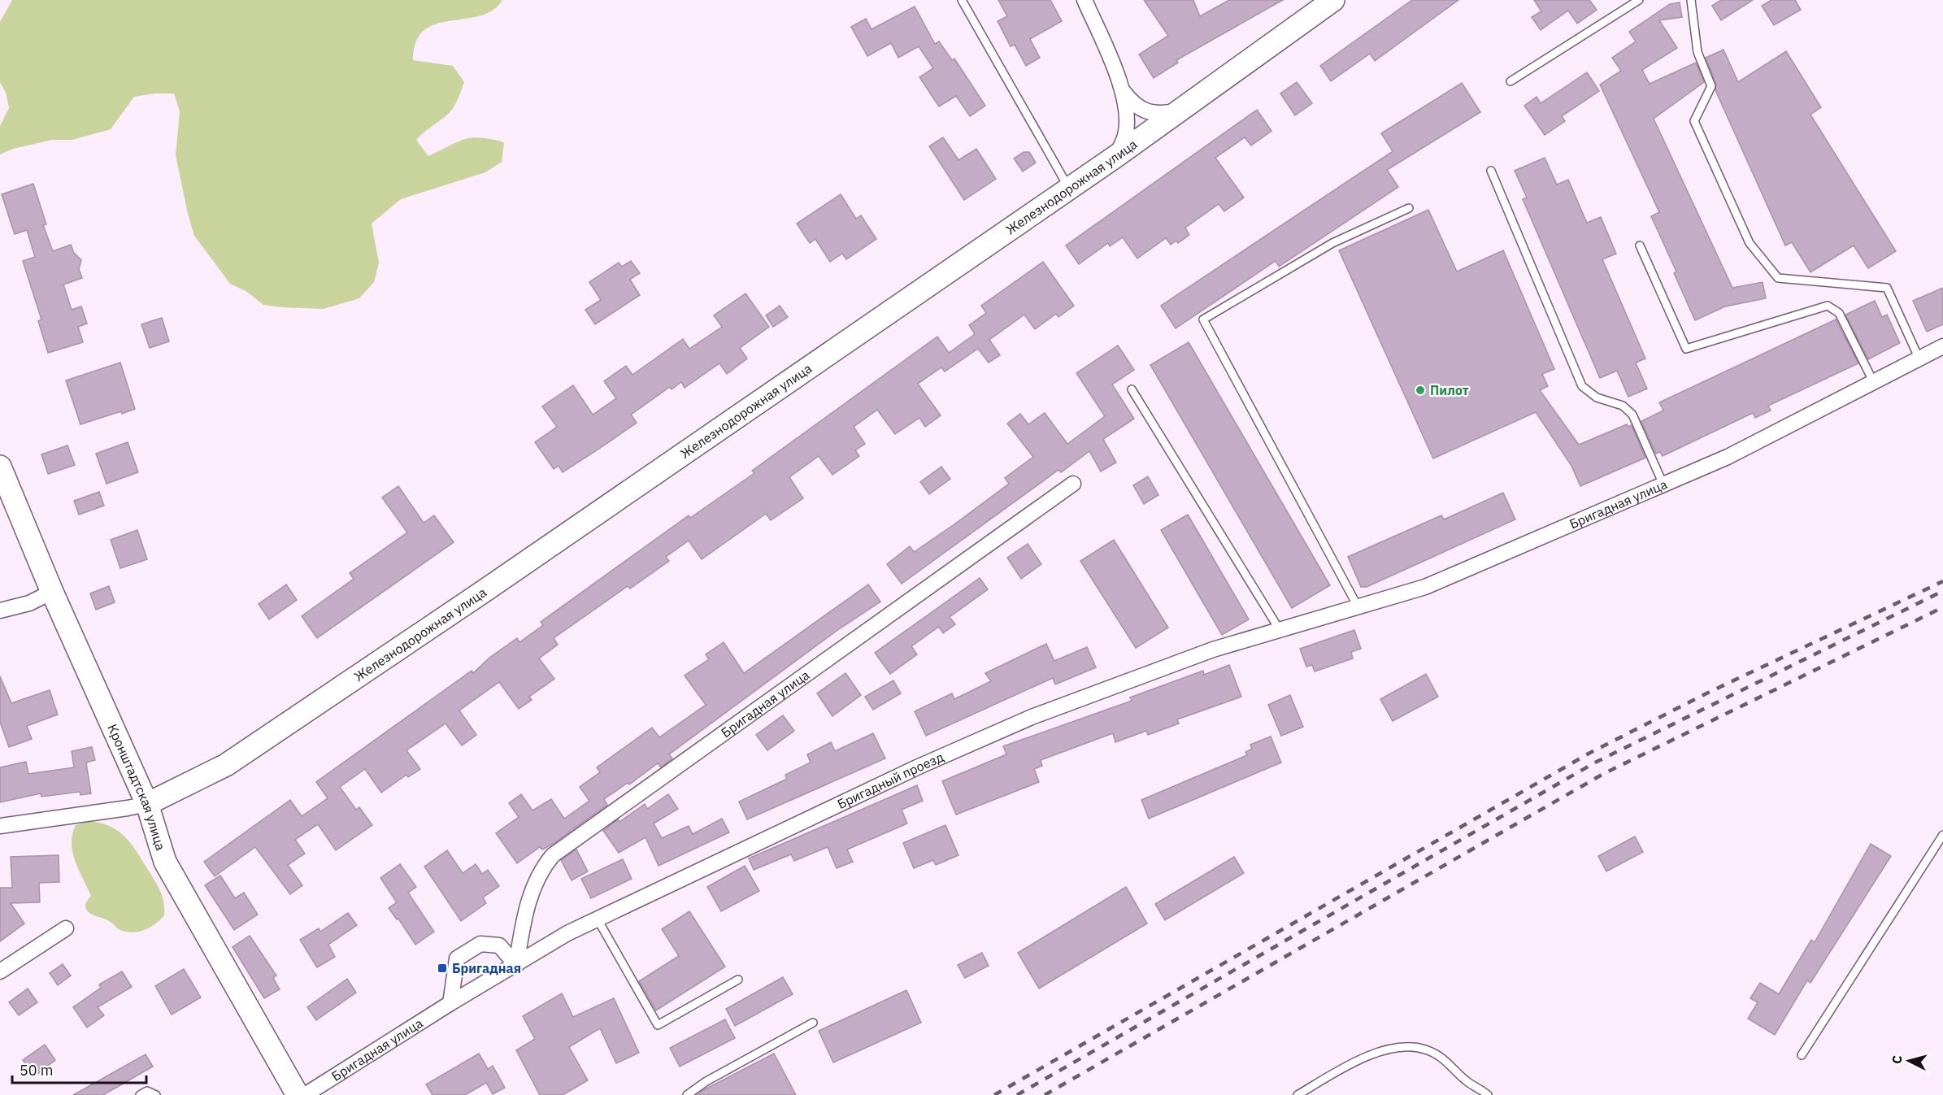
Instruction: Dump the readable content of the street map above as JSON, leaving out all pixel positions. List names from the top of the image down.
{
  "streets": {
    "street": [
      "Железнодорожная улица",
      "Бригадная улица",
      "Бригадный проезд",
      "Кронштадтская улица"
    ]
  },
  "crossings": [
    ["Железнодорожная улица", "Кронштадтская улица"],
    ["Бригадная улица", "Бригадный проезд"]
  ],
  "places": {
    "other": ["Пилот"],
    "transit": ["Бригадная"]
  },
  "scale_bar": "50 m",
  "north": "left"
}
